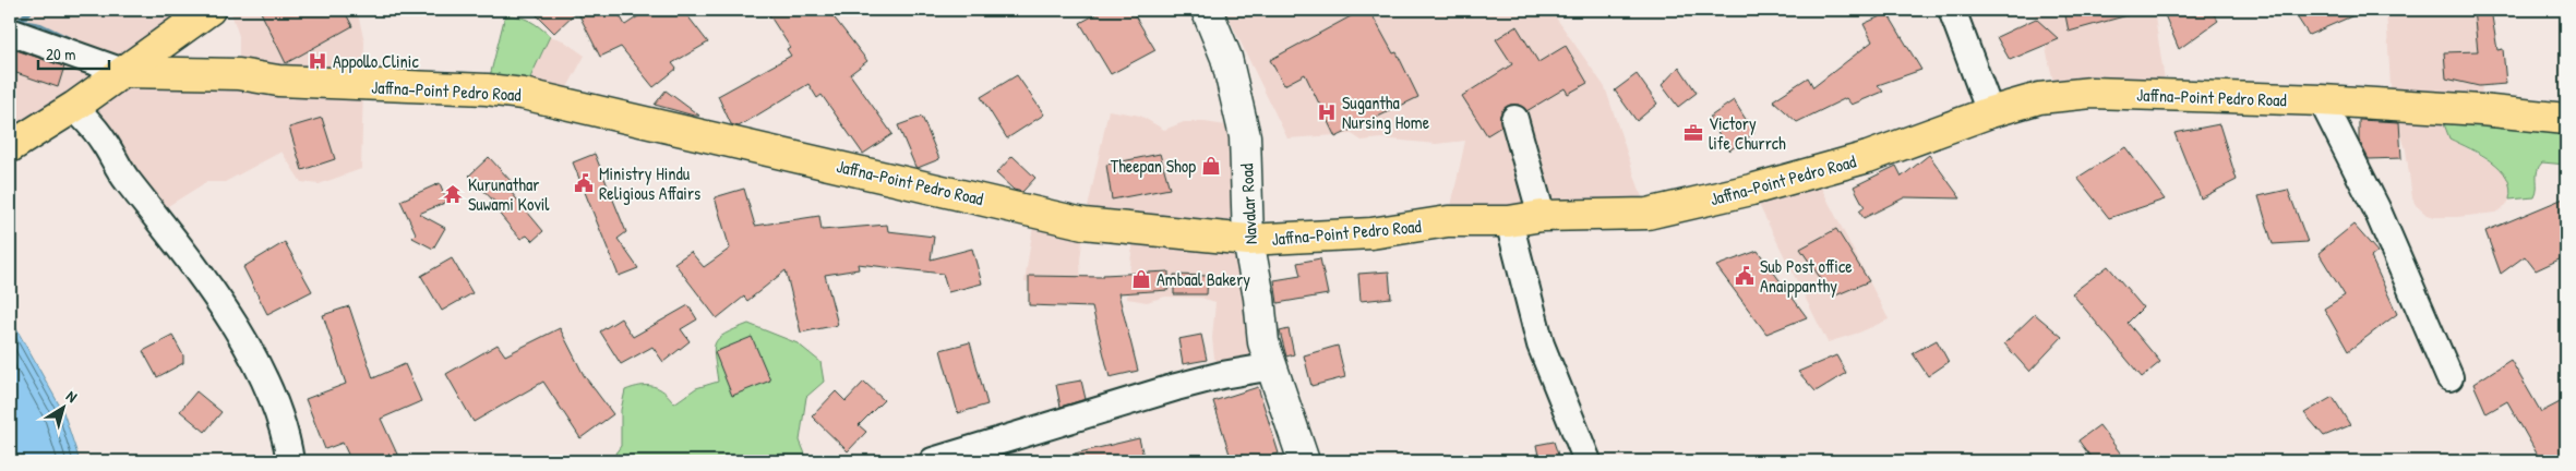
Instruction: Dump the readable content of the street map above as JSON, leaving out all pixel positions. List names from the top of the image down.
{
  "streets": {
    "main road": ["Jaffna-Point Pedro Road"],
    "street": ["Navalar Road"]
  },
  "crossings": [
    ["Jaffna-Point Pedro Road", "Navalar Road"]
  ],
  "places": {
    "hospital": ["Appollo Clinic", "Sugantha Nursing Home"],
    "office": ["Victory life Churrch"],
    "shop": ["Theepan Shop", "Ambaal Bakery"],
    "public building": ["Ministry Hindu Religious Affairs", "Sub Post office Anaippanthy"],
    "temple": ["Kurunathar Suwami Kovil"]
  },
  "scale_bar": "20 m",
  "north": "top right"
}
